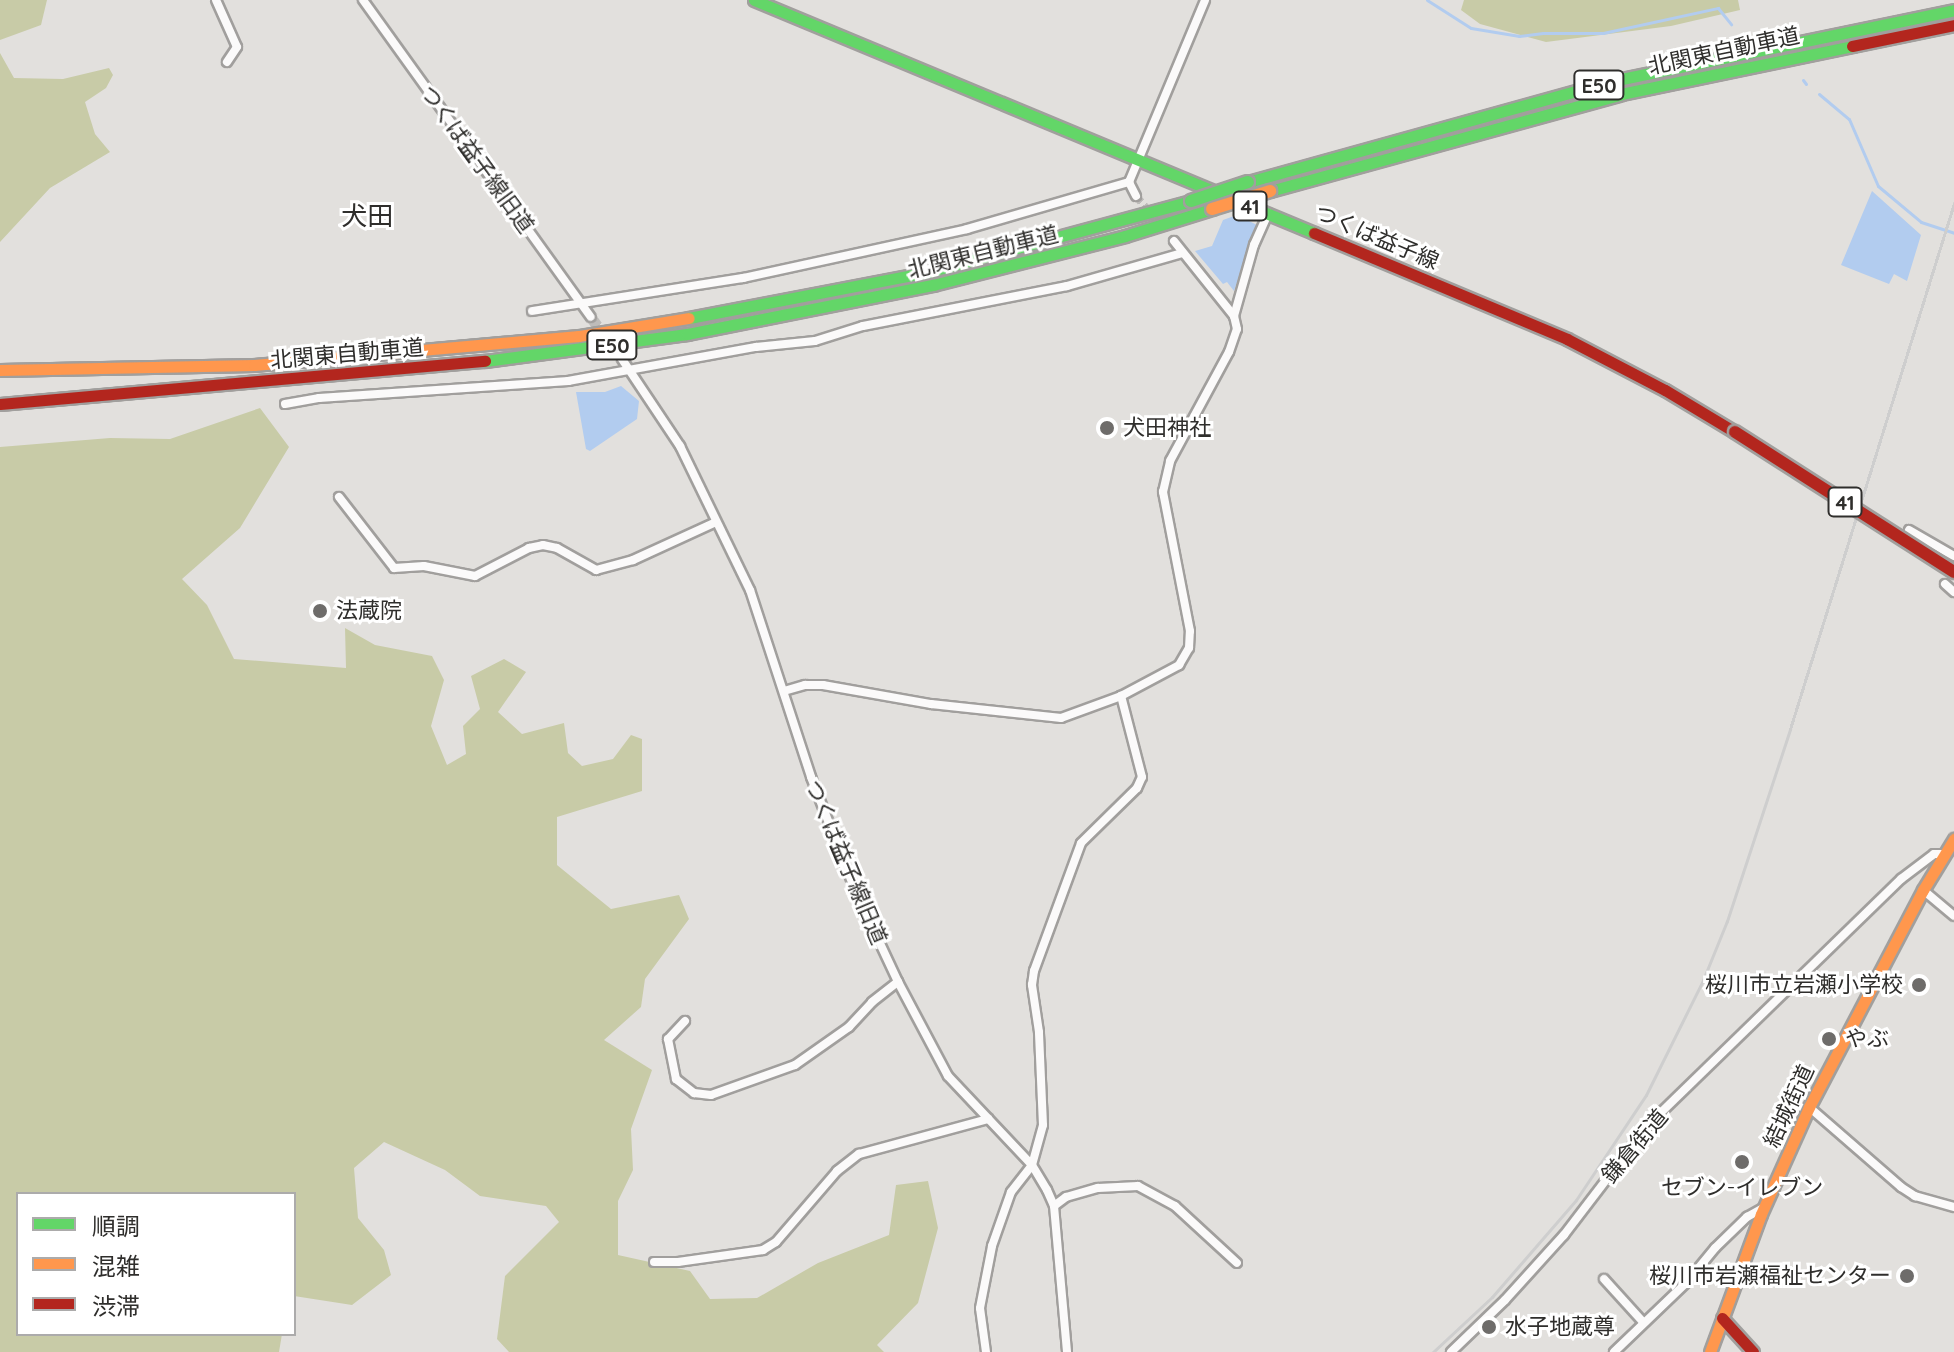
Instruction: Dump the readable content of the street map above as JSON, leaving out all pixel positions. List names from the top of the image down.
{
  "streets": {
    "main road": [
      "北関東自動車道",
      "E50",
      "41",
      "つくば益子線",
      "結城街道"
    ],
    "street": ["つくば益子線旧道", "鎌倉街道"]
  },
  "crossings": [
    ["結城街道", "鎌倉街道"]
  ],
  "districts": ["犬田"],
  "places": [
    "犬田神社",
    "法蔵院",
    "桜川市立岩瀬小学校",
    "やぶ",
    "セブン-イレブン",
    "桜川市岩瀬福祉センター",
    "水子地蔵尊"
  ],
  "legend": ["順調", "混雑", "渋滞"]
}
